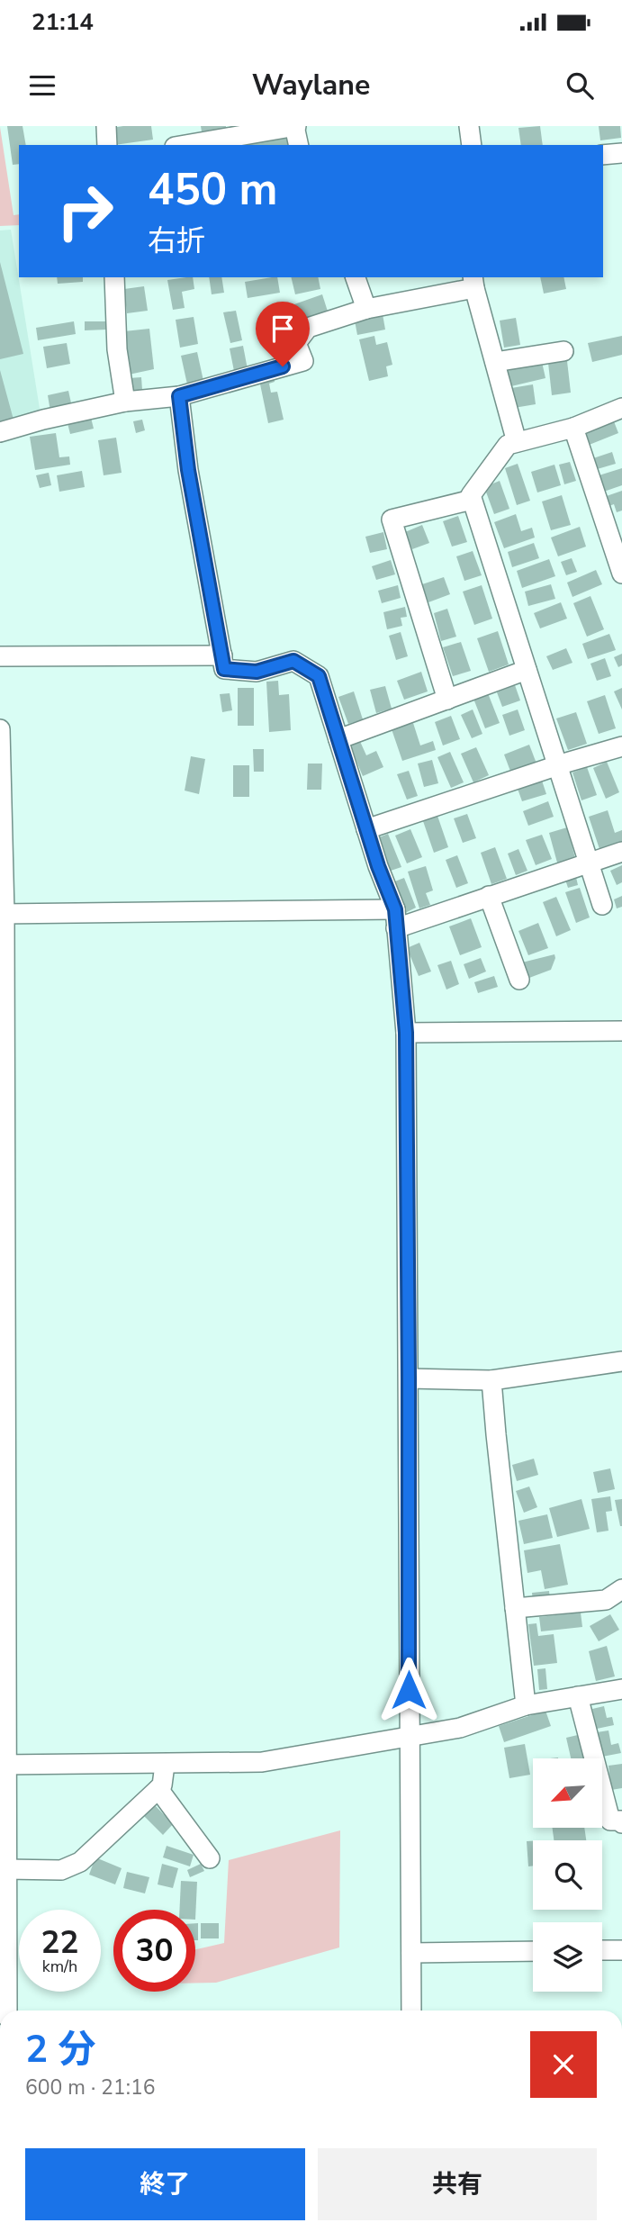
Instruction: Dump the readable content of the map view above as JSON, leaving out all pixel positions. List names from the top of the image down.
{
  "north": "bottom left",
  "page": {
    "status": "21:14",
    "header": "Waylane",
    "turn": ["450 m", "右折"],
    "speed": "22 km/h",
    "limit": "30",
    "heading": ["2 分", "600 m · 21:16"],
    "buttons": ["終了", "共有"]
  }
}
